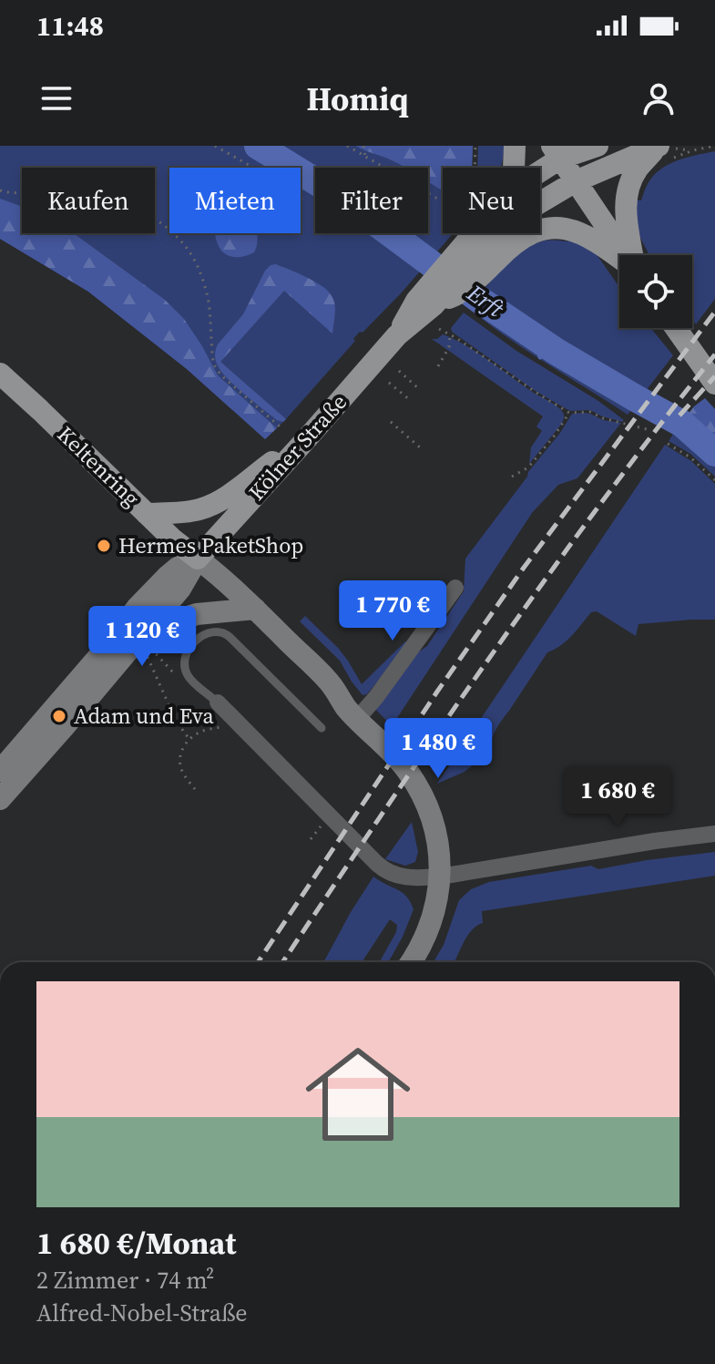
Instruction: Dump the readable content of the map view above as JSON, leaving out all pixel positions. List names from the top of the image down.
{
  "streets": {
    "main road": ["Kölner Straße", "Keltenring"]
  },
  "crossings": [
    ["Kölner Straße", "Keltenring"]
  ],
  "water": ["Erft"],
  "places": ["Hermes PaketShop", "Adam und Eva"],
  "page": {
    "status": "11:48",
    "header": "Homiq",
    "chip": [
      "Kaufen",
      "Mieten",
      "Filter",
      "Neu"
    ],
    "price": [
      "1 770 €",
      "1 120 €",
      "1 480 €",
      "1 680 €"
    ],
    "list": [
      {
        "name": "1 680 €/Monat",
        "note": "2 Zimmer · 74 m² · Alfred-Nobel-Straße"
      }
    ]
  }
}
